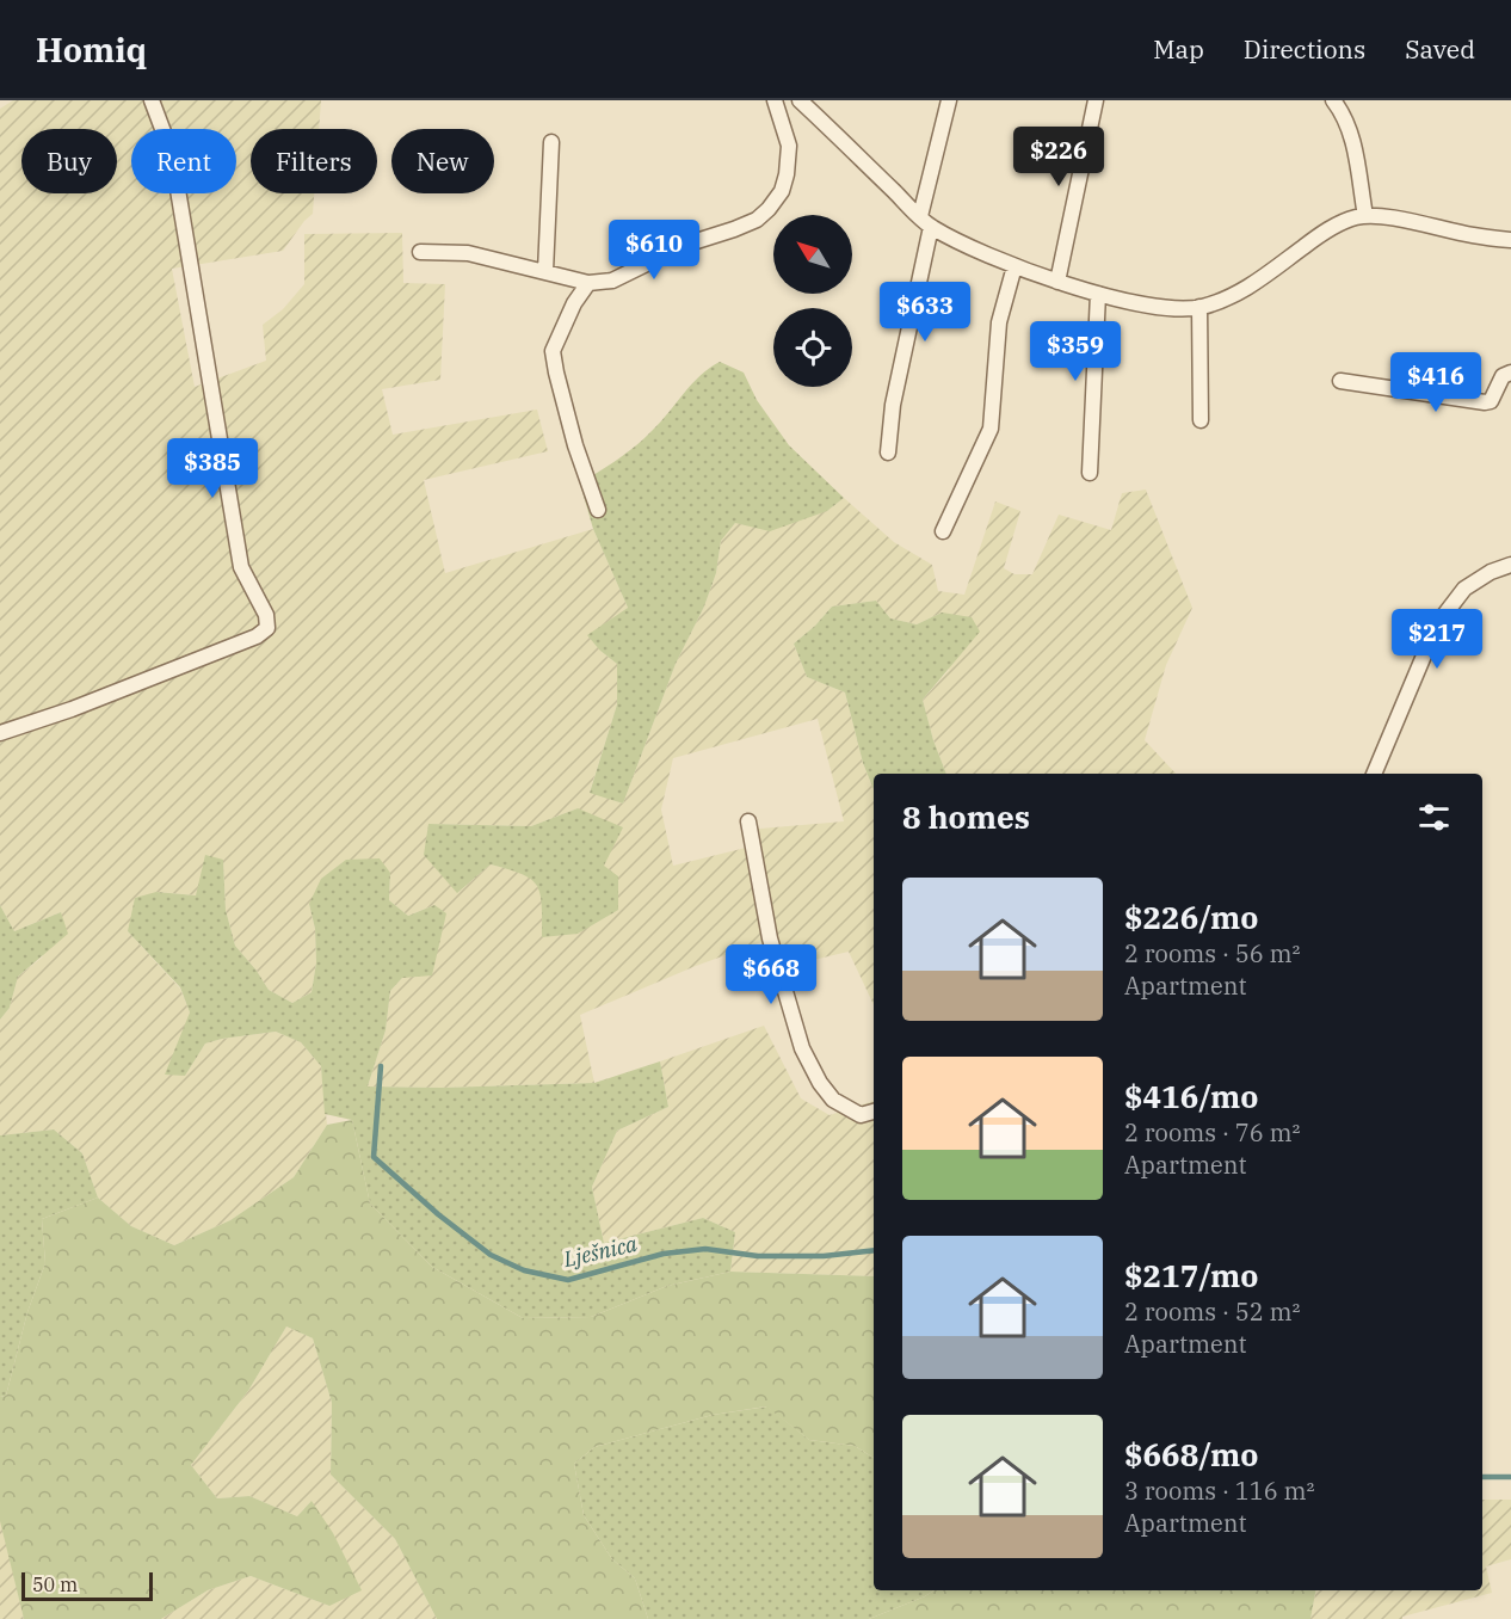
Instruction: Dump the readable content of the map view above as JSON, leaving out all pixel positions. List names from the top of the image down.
{
  "water": ["Lješnica"],
  "scale_bar": "50 m",
  "north": "top left",
  "page": {
    "header": "Homiq",
    "nav": ["Map", "Directions", "Saved"],
    "price": [
      "$226",
      "$610",
      "$633",
      "$359",
      "$416",
      "$385",
      "$217",
      "$668"
    ],
    "chip": [
      "Buy",
      "Rent",
      "Filters",
      "New"
    ],
    "heading": "8 homes",
    "list": [
      {
        "name": "$226/mo",
        "note": "2 rooms · 56 m² · Apartment"
      },
      {
        "name": "$416/mo",
        "note": "2 rooms · 76 m² · Apartment"
      },
      {
        "name": "$217/mo",
        "note": "2 rooms · 52 m² · Apartment"
      },
      {
        "name": "$668/mo",
        "note": "3 rooms · 116 m² · Apartment"
      }
    ],
    "scale": "50 m"
  }
}
